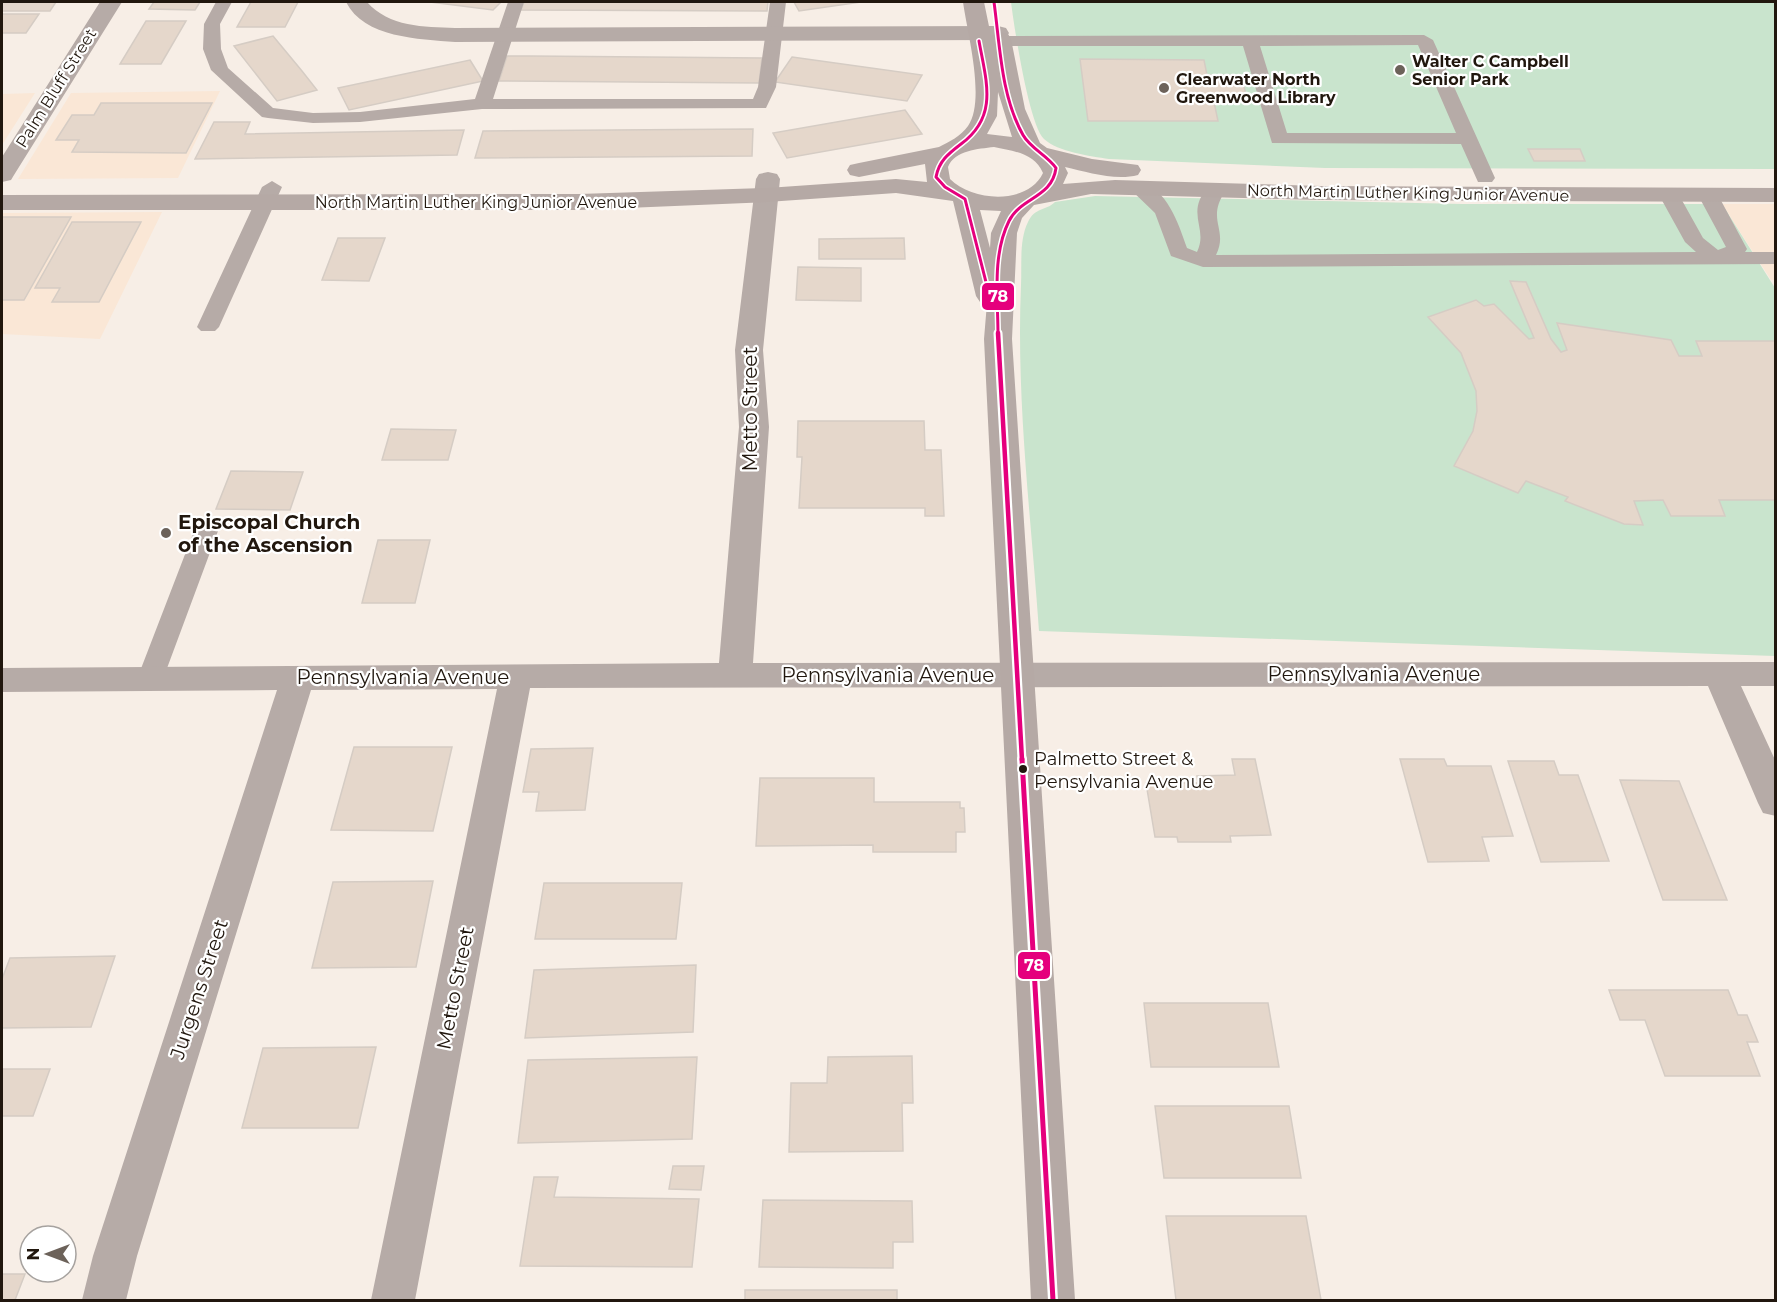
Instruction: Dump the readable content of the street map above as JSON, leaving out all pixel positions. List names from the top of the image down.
{
  "streets": {
    "street": [
      "Palm Bluff Street",
      "North Martin Luther King Junior Avenue",
      "Metto Street",
      "Pennsylvania Avenue",
      "Jurgens Street"
    ]
  },
  "crossings": [
    ["North Martin Luther King Junior Avenue", "Metto Street"],
    ["Metto Street", "Pennsylvania Avenue"],
    ["Pennsylvania Avenue", "Jurgens Street"]
  ],
  "places": [
    "Walter C Campbell Senior Park",
    "Clearwater North Greenwood Library",
    "Episcopal Church of the Ascension",
    "Palmetto Street & Pensylvania Avenue"
  ],
  "lines": ["transit line 78"],
  "north": "left"
}
